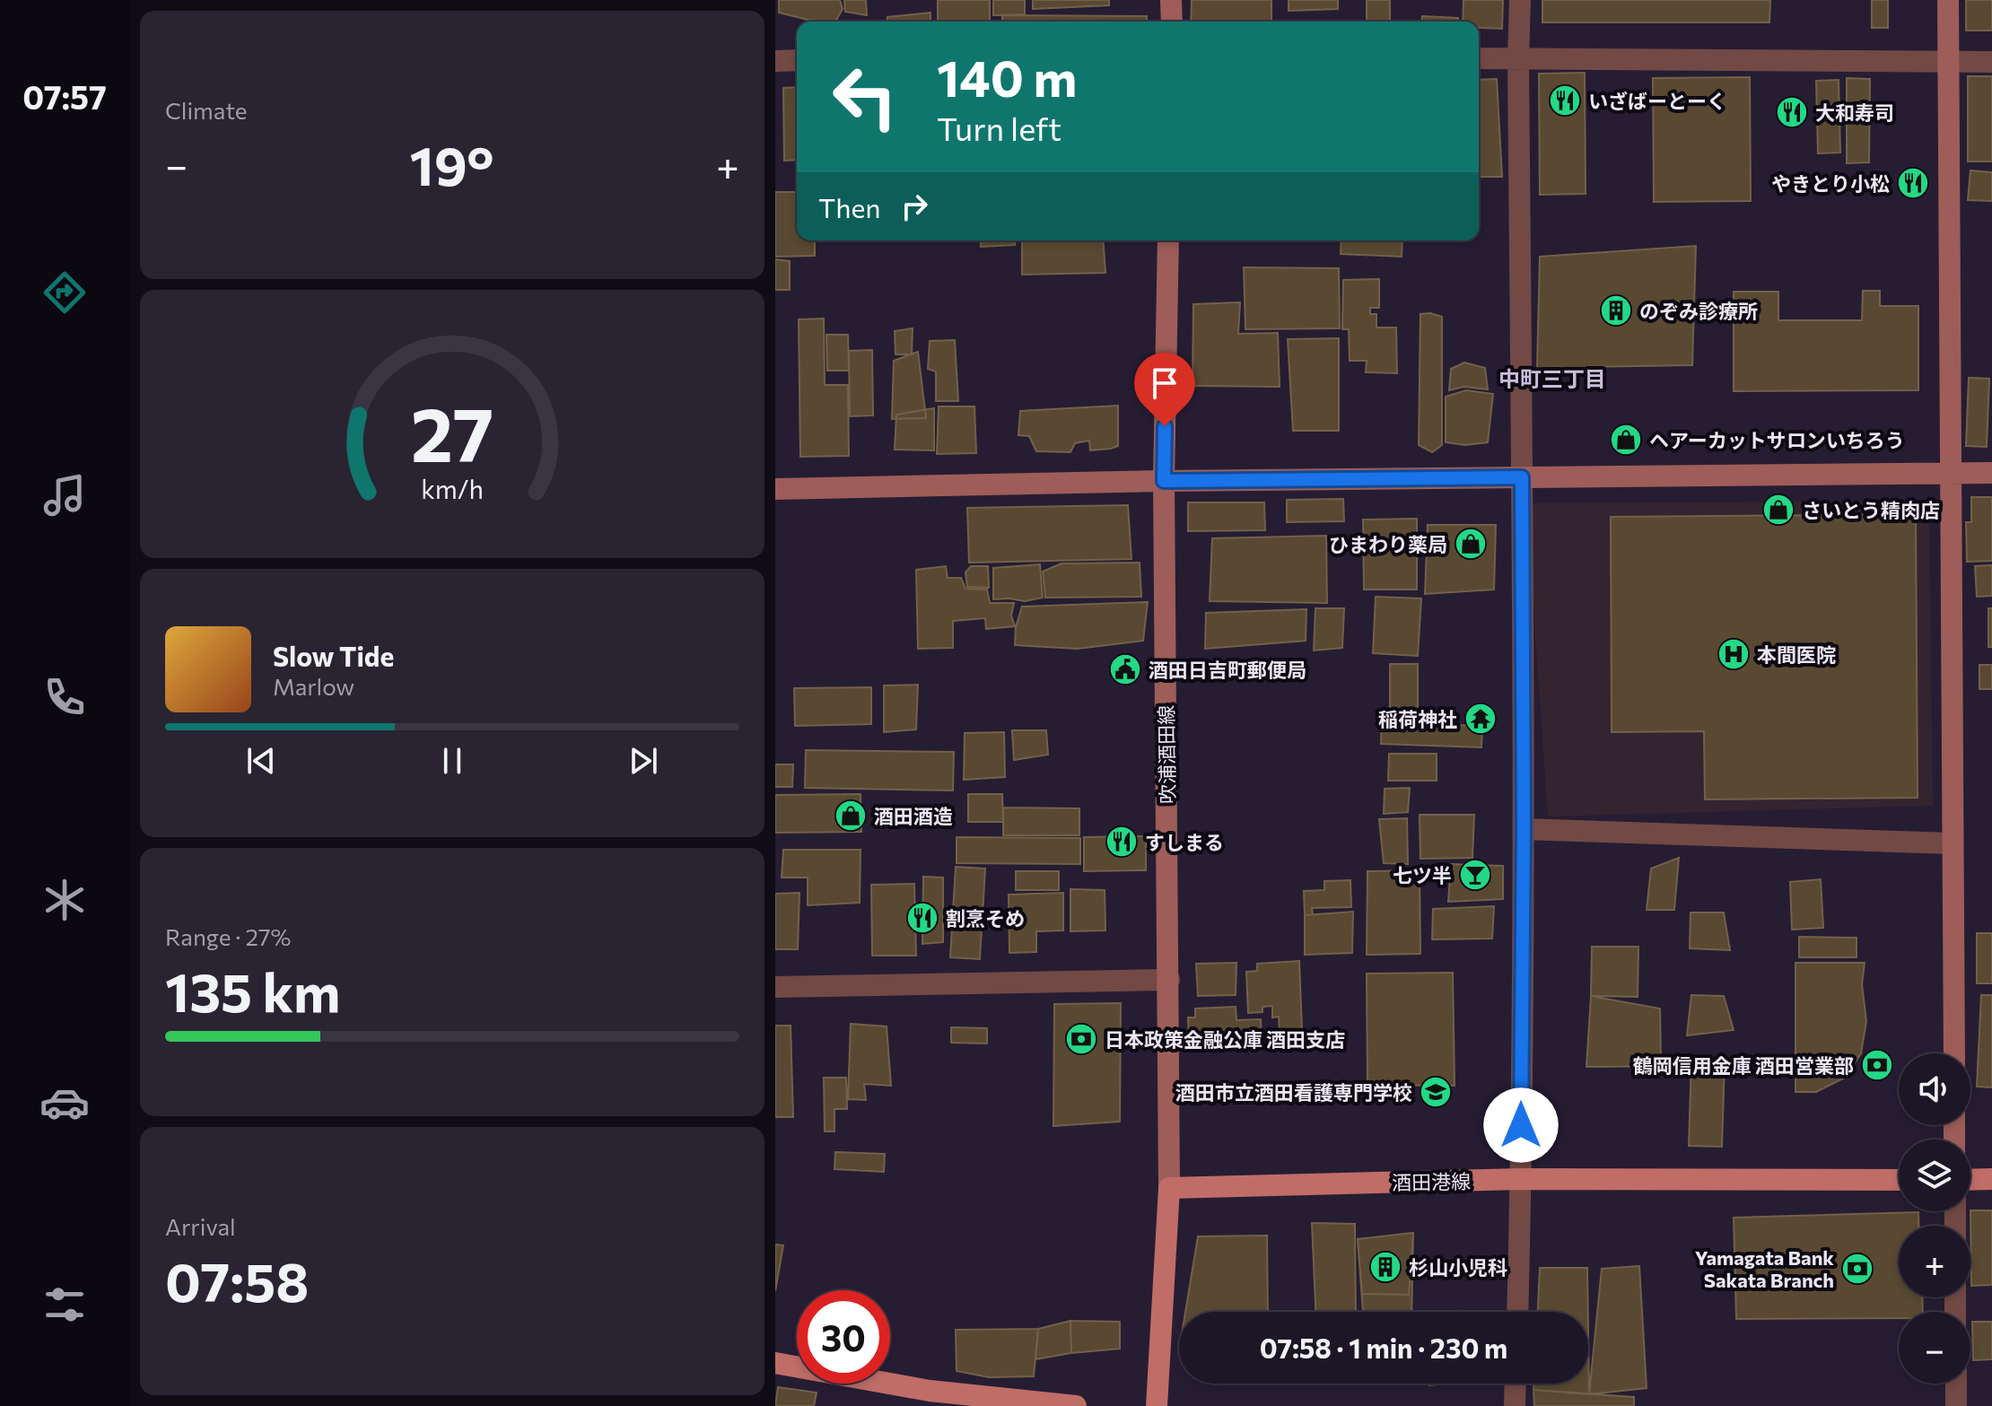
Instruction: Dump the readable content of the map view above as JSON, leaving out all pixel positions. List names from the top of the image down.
{
  "streets": {
    "main road": ["酒田港線"],
    "street": ["吹浦酒田線"]
  },
  "crossings": [
    ["吹浦酒田線", "酒田港線"]
  ],
  "districts": ["中町三丁目"],
  "places": {
    "restaurant": [
      "いざばーとーく",
      "大和寿司",
      "やきとり小松",
      "すしまる",
      "割烹そめ"
    ],
    "building": ["のぞみ診療所", "杉山小児科"],
    "shop": [
      "ヘアーカットサロンいちろう",
      "さいとう精肉店",
      "ひまわり薬局",
      "酒田酒造"
    ],
    "hospital": ["本間医院"],
    "public building": ["酒田日吉町郵便局"],
    "temple": ["稲荷神社"],
    "bar": ["七ツ半"],
    "bank": ["日本政策金融公庫 酒田支店", "鶴岡信用金庫 酒田営業部", "Yamagata Bank Sakata Branch"],
    "school or university": ["酒田市立酒田看護専門学校"]
  },
  "page": {
    "tabs": "07:57",
    "tile": [
      "Climate",
      ["Range · 27%", "135 km"],
      ["Arrival", "07:58"]
    ],
    "turn": ["140 m", "Turn left"],
    "heat": ["−", "19°", "+"],
    "then": "Then",
    "song": ["Slow Tide", "Marlow"],
    "map_buttons": ["+", "−"],
    "limit": "30",
    "trip": "07:58 · 1 min · 230 m",
    "gauge": ["27", "km/h"]
  }
}
